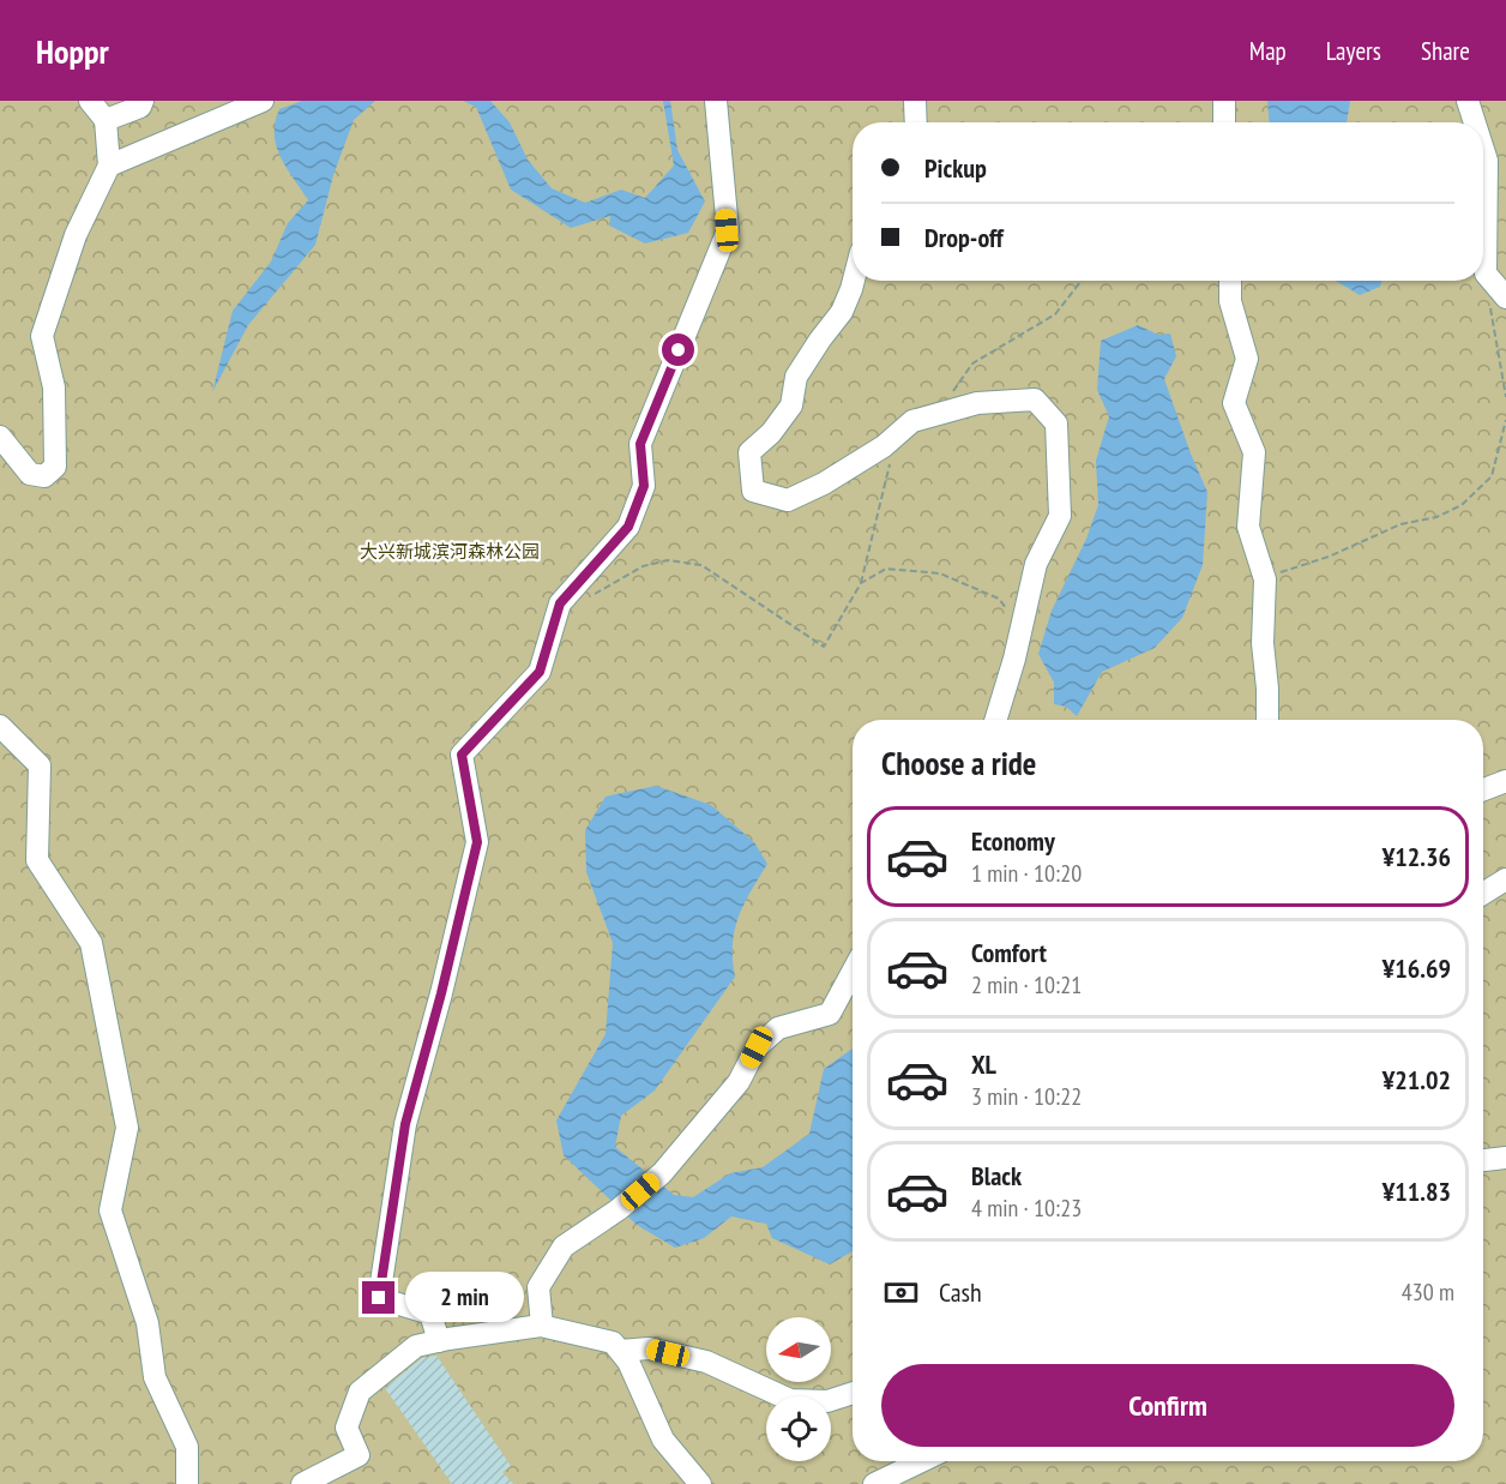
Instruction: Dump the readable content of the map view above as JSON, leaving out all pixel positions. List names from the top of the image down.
{
  "parks": ["大兴新城滨河森林公园"],
  "north": "left",
  "page": {
    "header": "Hoppr",
    "nav": ["Map", "Layers", "Share"],
    "banner": ["Pickup", "Drop-off"],
    "heading": "Choose a ride",
    "list": [
      {
        "name": "Economy",
        "note": "1 min · 10:20",
        "value": "¥12.36"
      },
      {
        "name": "Comfort",
        "note": "2 min · 10:21",
        "value": "¥16.69"
      },
      {
        "name": "XL",
        "note": "3 min · 10:22",
        "value": "¥21.02"
      },
      {
        "name": "Black",
        "note": "4 min · 10:23",
        "value": "¥11.83"
      }
    ],
    "pay": ["Cash", "430 m"],
    "bubble": "2 min",
    "buttons": "Confirm"
  }
}
